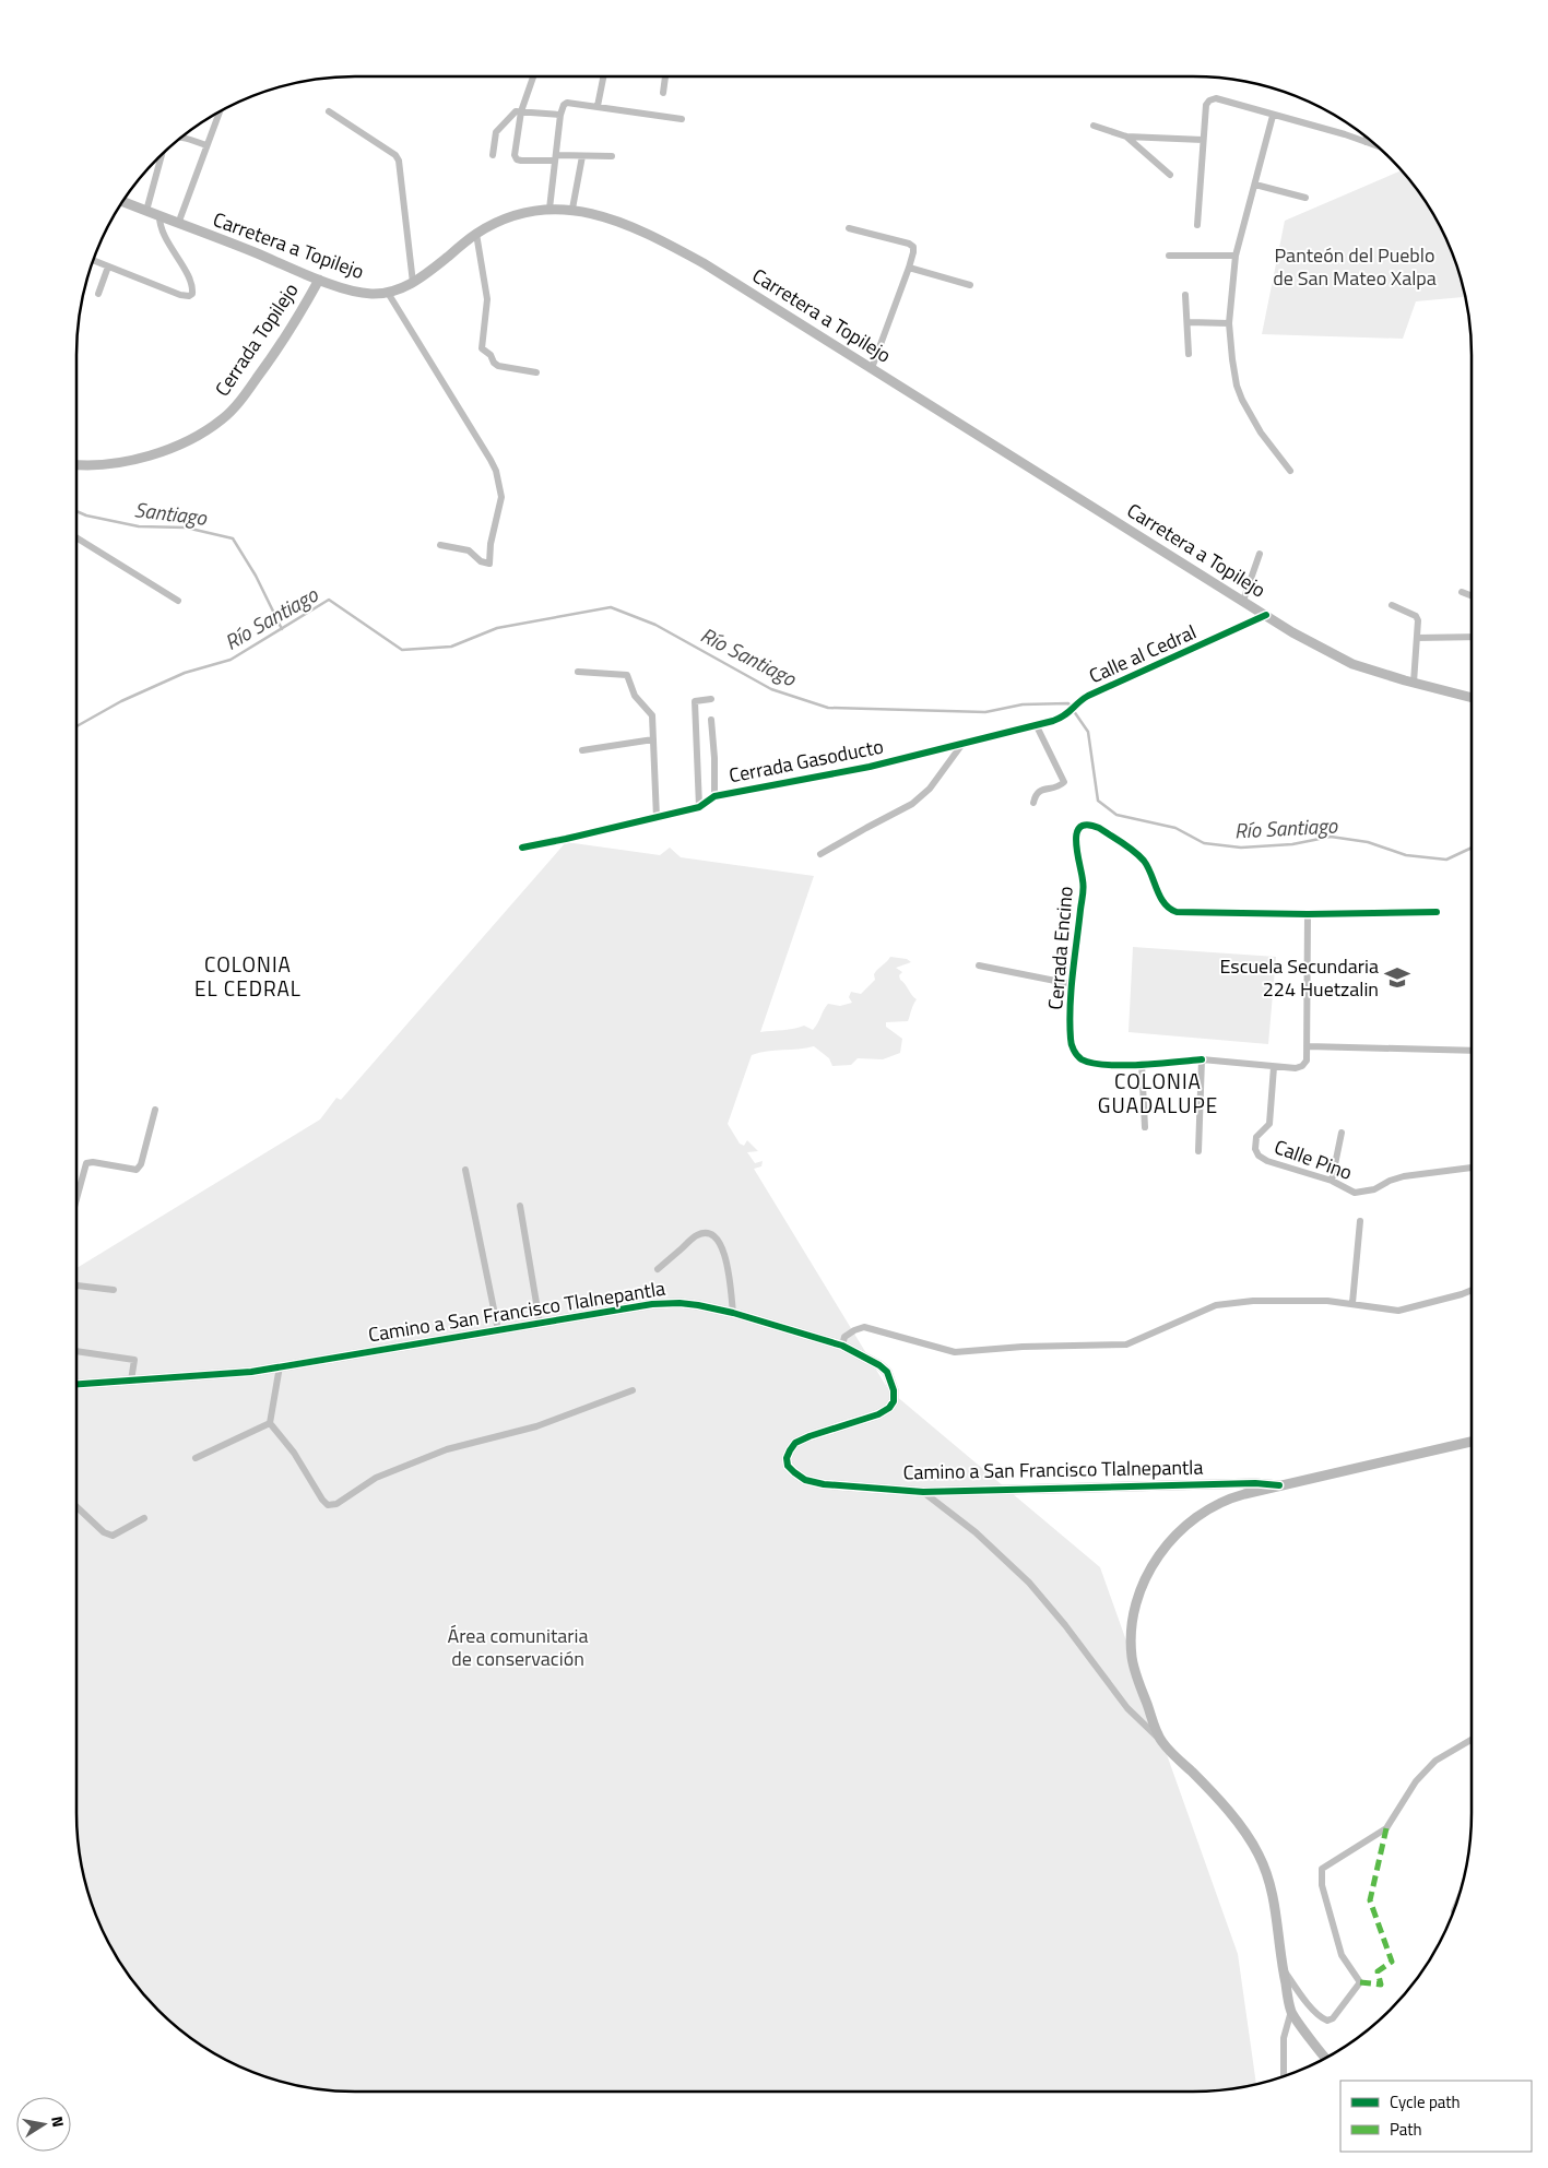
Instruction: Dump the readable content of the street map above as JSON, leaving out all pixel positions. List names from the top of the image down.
{
  "streets": {
    "street": [
      "Carretera a Topilejo",
      "Cerrada Topilejo",
      "Calle al Cedral",
      "Cerrada Gasoducto",
      "Cerrada Encino",
      "Calle Pino",
      "Camino a San Francisco Tlalnepantla"
    ]
  },
  "crossings": [
    ["Carretera a Topilejo", "Cerrada Topilejo"],
    ["Carretera a Topilejo", "Calle al Cedral"],
    ["Calle al Cedral", "Cerrada Gasoducto"]
  ],
  "districts": ["COLONIA EL CEDRAL", "COLONIA GUADALUPE"],
  "water": ["Santiago", "Río Santiago"],
  "parks": ["Panteón del Pueblo de San Mateo Xalpa", "Área comunitaria de conservación"],
  "places": {
    "school or university": ["Escuela Secundaria 224 Huetzalin"]
  },
  "legend": ["Cycle path", "Path"],
  "north": "right"
}
